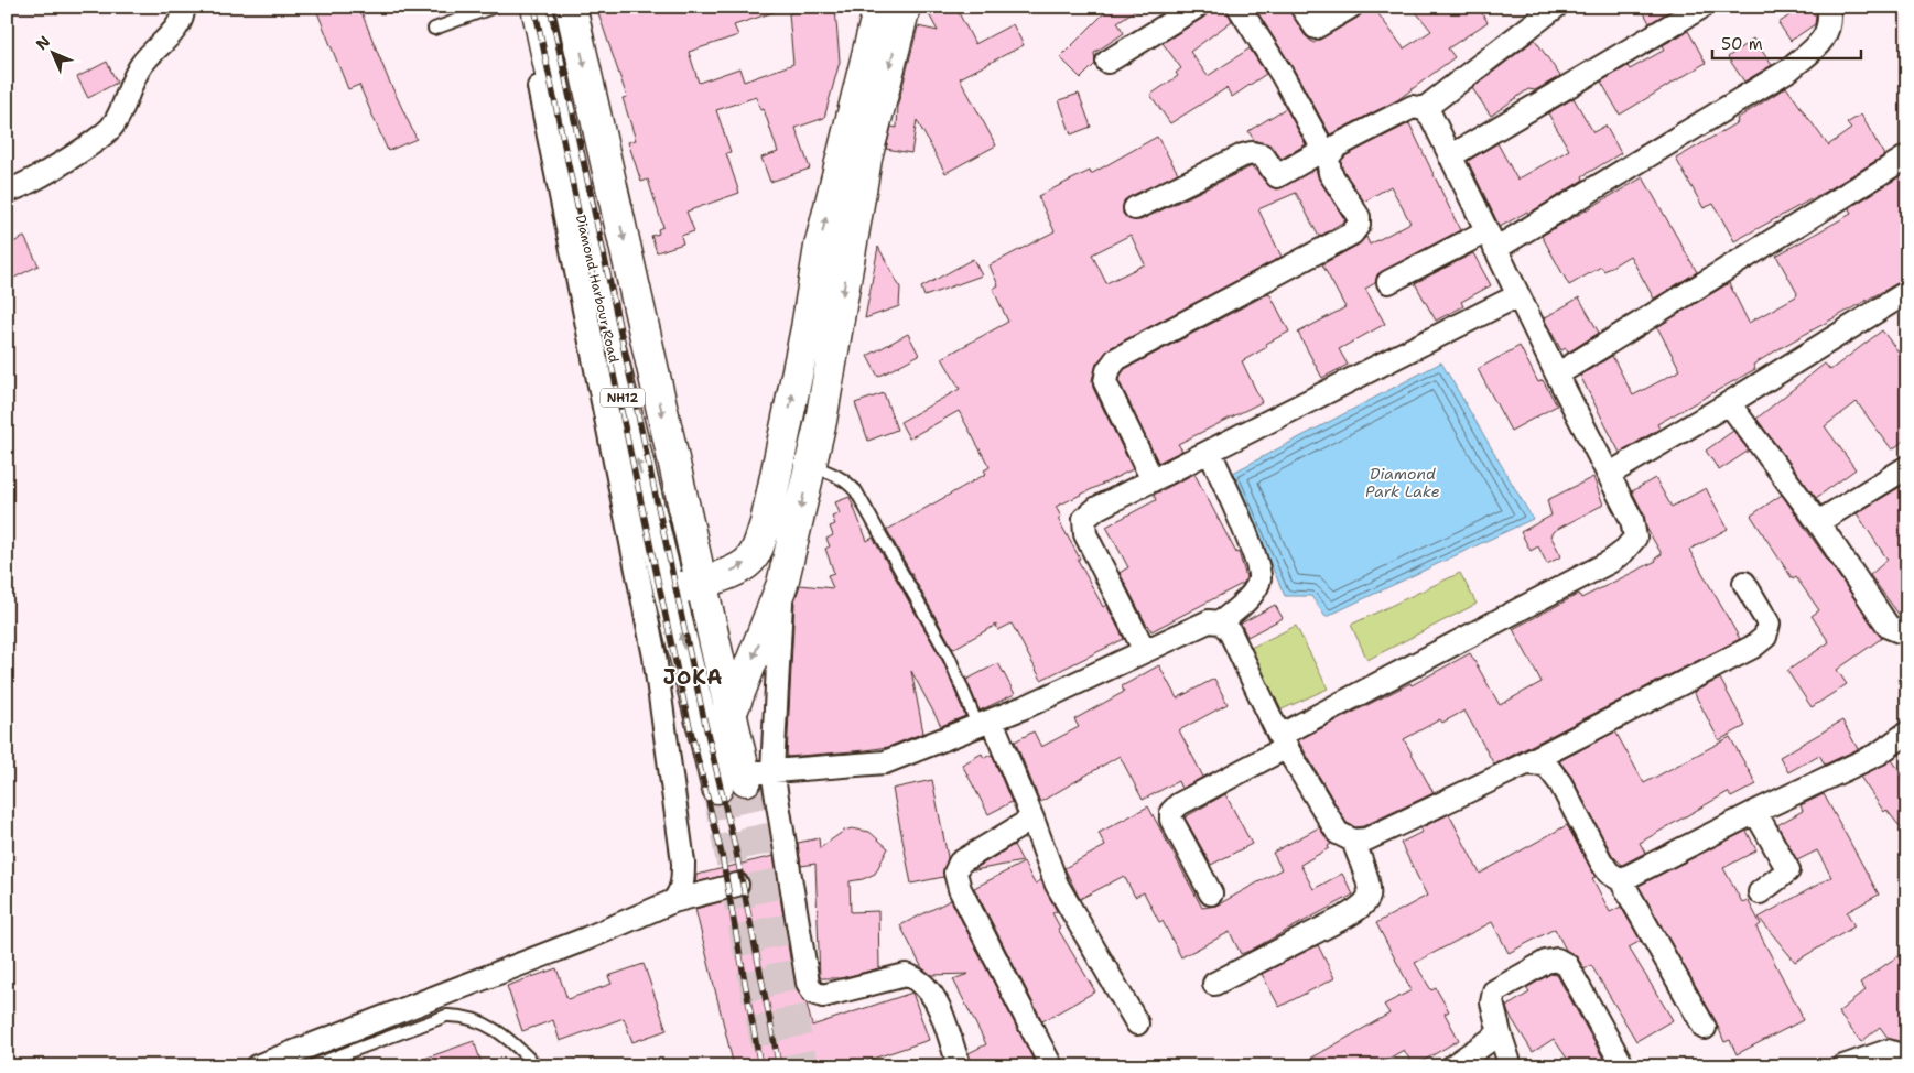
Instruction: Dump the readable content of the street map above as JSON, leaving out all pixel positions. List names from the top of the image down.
{
  "streets": {
    "main road": ["Diamond Harbour Road", "NH12"]
  },
  "crossings": [
    ["Diamond Harbour Road", "NH12"]
  ],
  "districts": ["JOKA"],
  "water": ["Diamond Park Lake"],
  "scale_bar": "50 m",
  "north": "top left"
}
